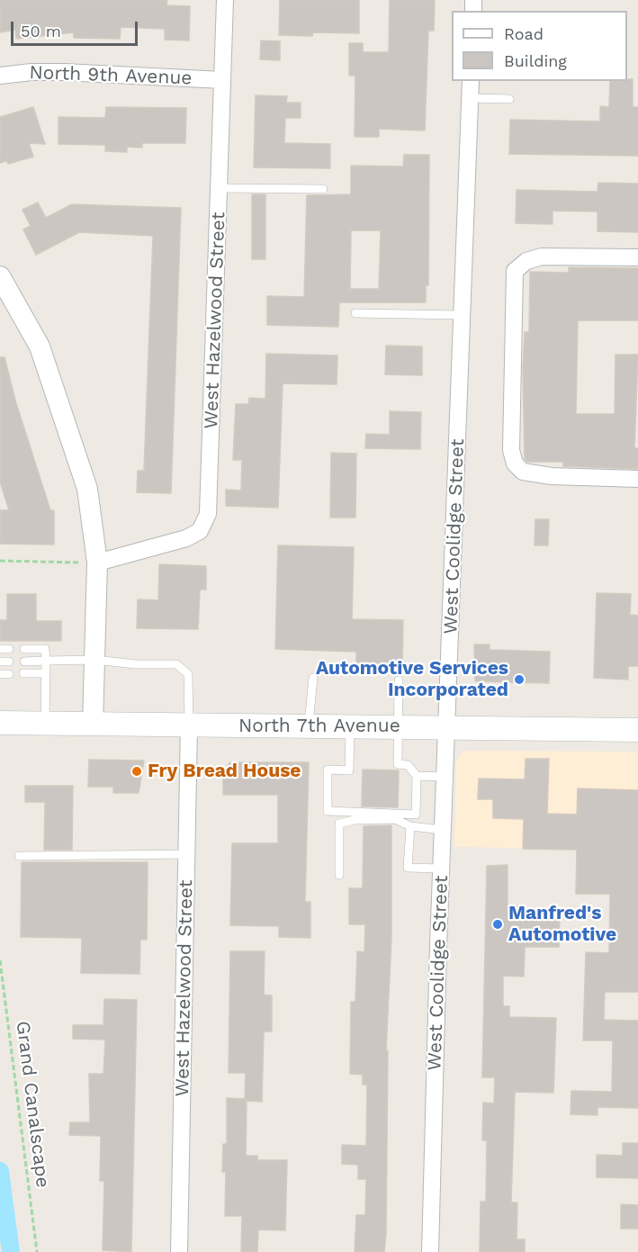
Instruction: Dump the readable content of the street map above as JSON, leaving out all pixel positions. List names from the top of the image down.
{
  "streets": {
    "main road": ["North 7th Avenue"],
    "street": ["North 9th Avenue", "West Hazelwood Street", "West Coolidge Street"],
    "path": ["Grand Canalscape"]
  },
  "crossings": [
    ["North 9th Avenue", "West Hazelwood Street"],
    ["West Hazelwood Street", "North 7th Avenue"],
    ["West Coolidge Street", "North 7th Avenue"]
  ],
  "places": ["Automotive Services Incorporated", "Fry Bread House", "Manfred's Automotive"],
  "legend": ["Road", "Building"],
  "scale_bar": "50 m"
}
